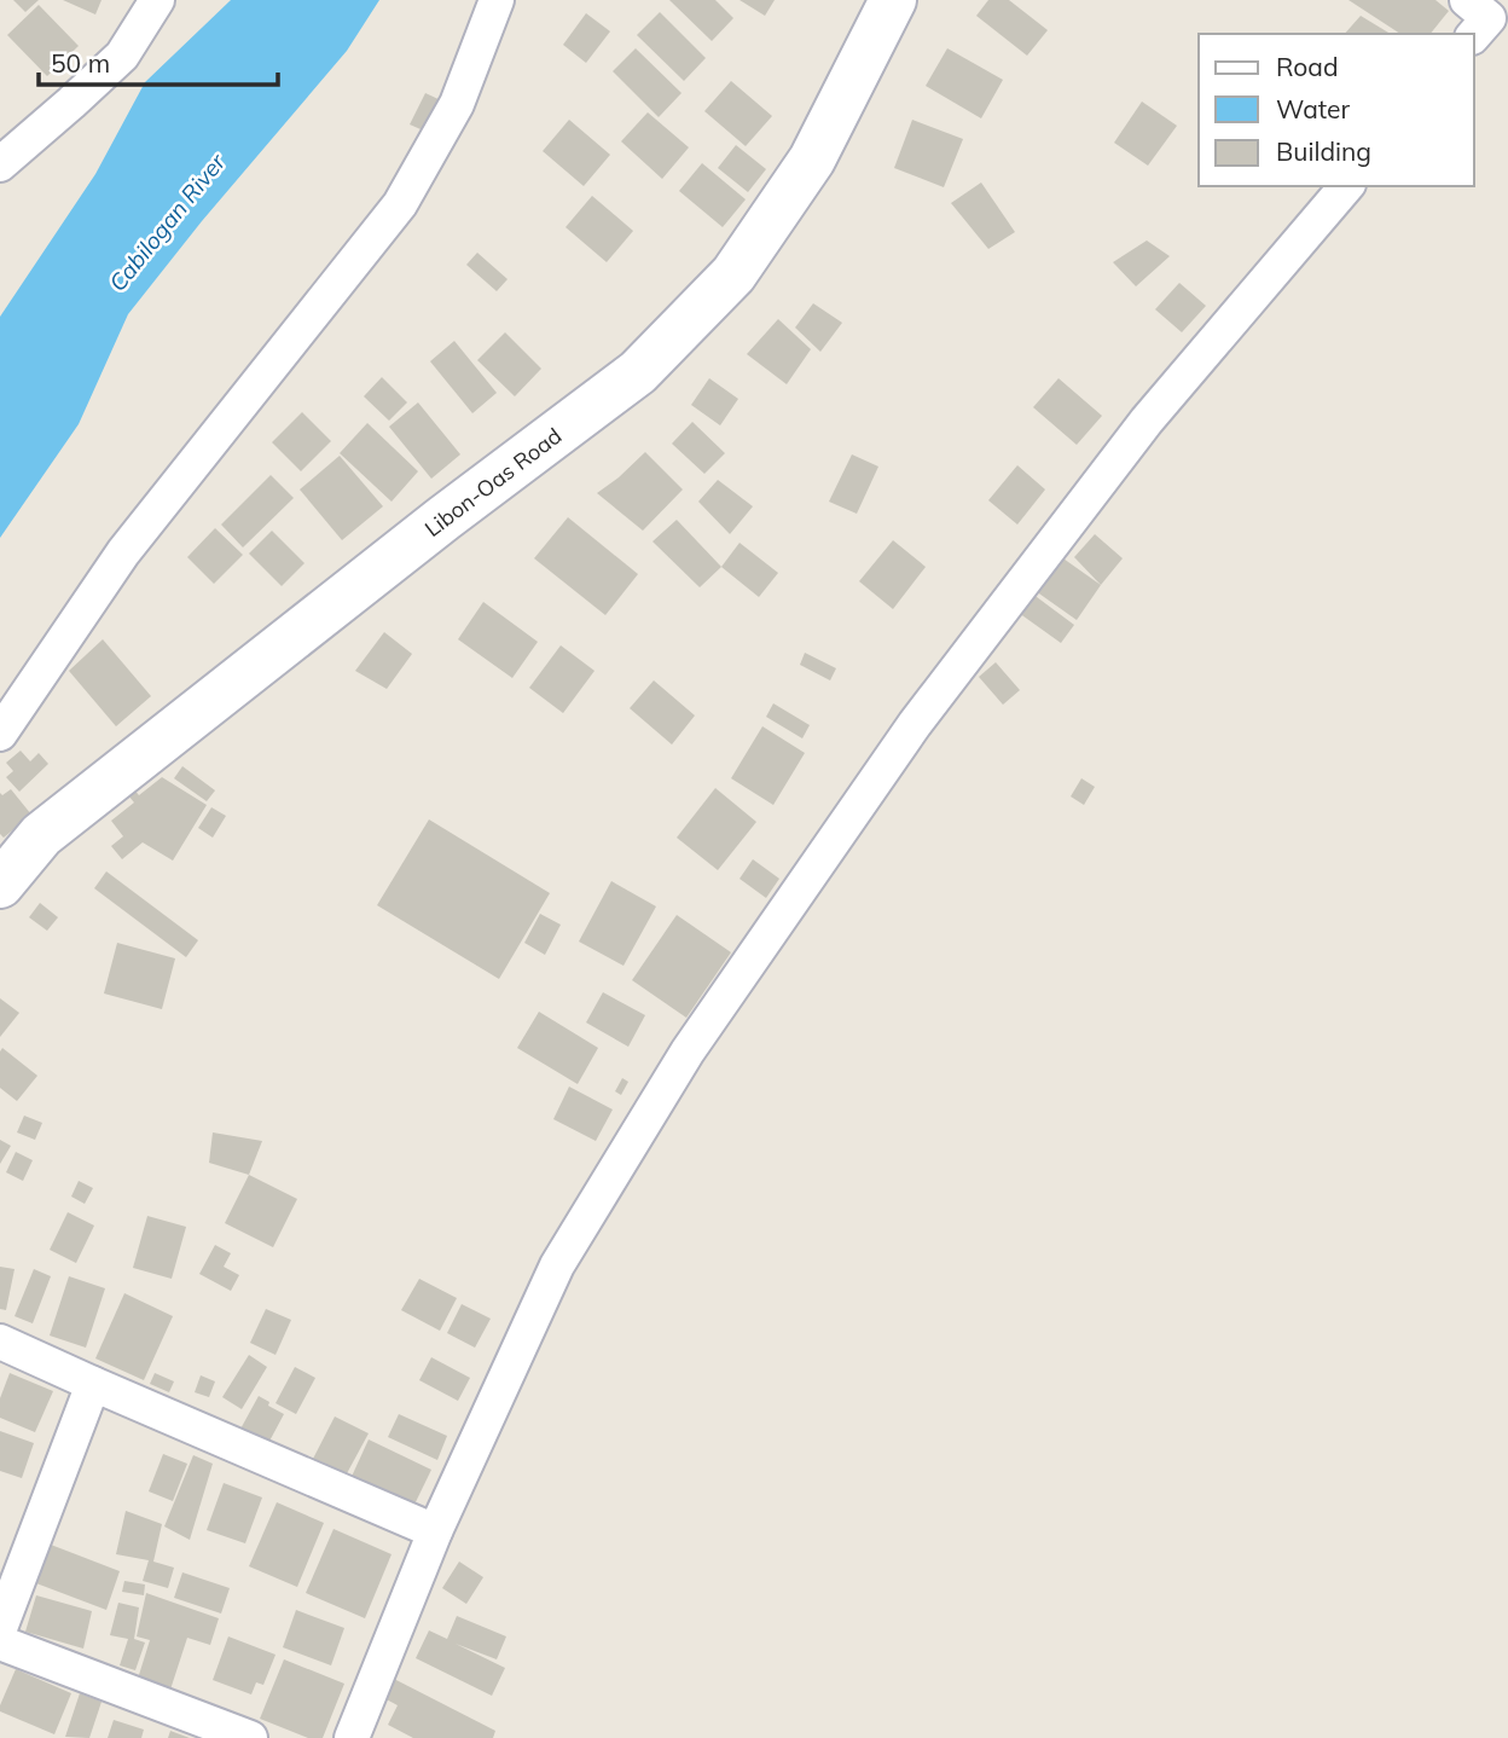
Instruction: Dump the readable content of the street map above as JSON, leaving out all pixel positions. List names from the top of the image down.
{
  "streets": {
    "main road": ["Libon-Oas Road"]
  },
  "water": ["Cabilogan River"],
  "legend": ["Road", "Water", "Building"],
  "scale_bar": "50 m"
}
